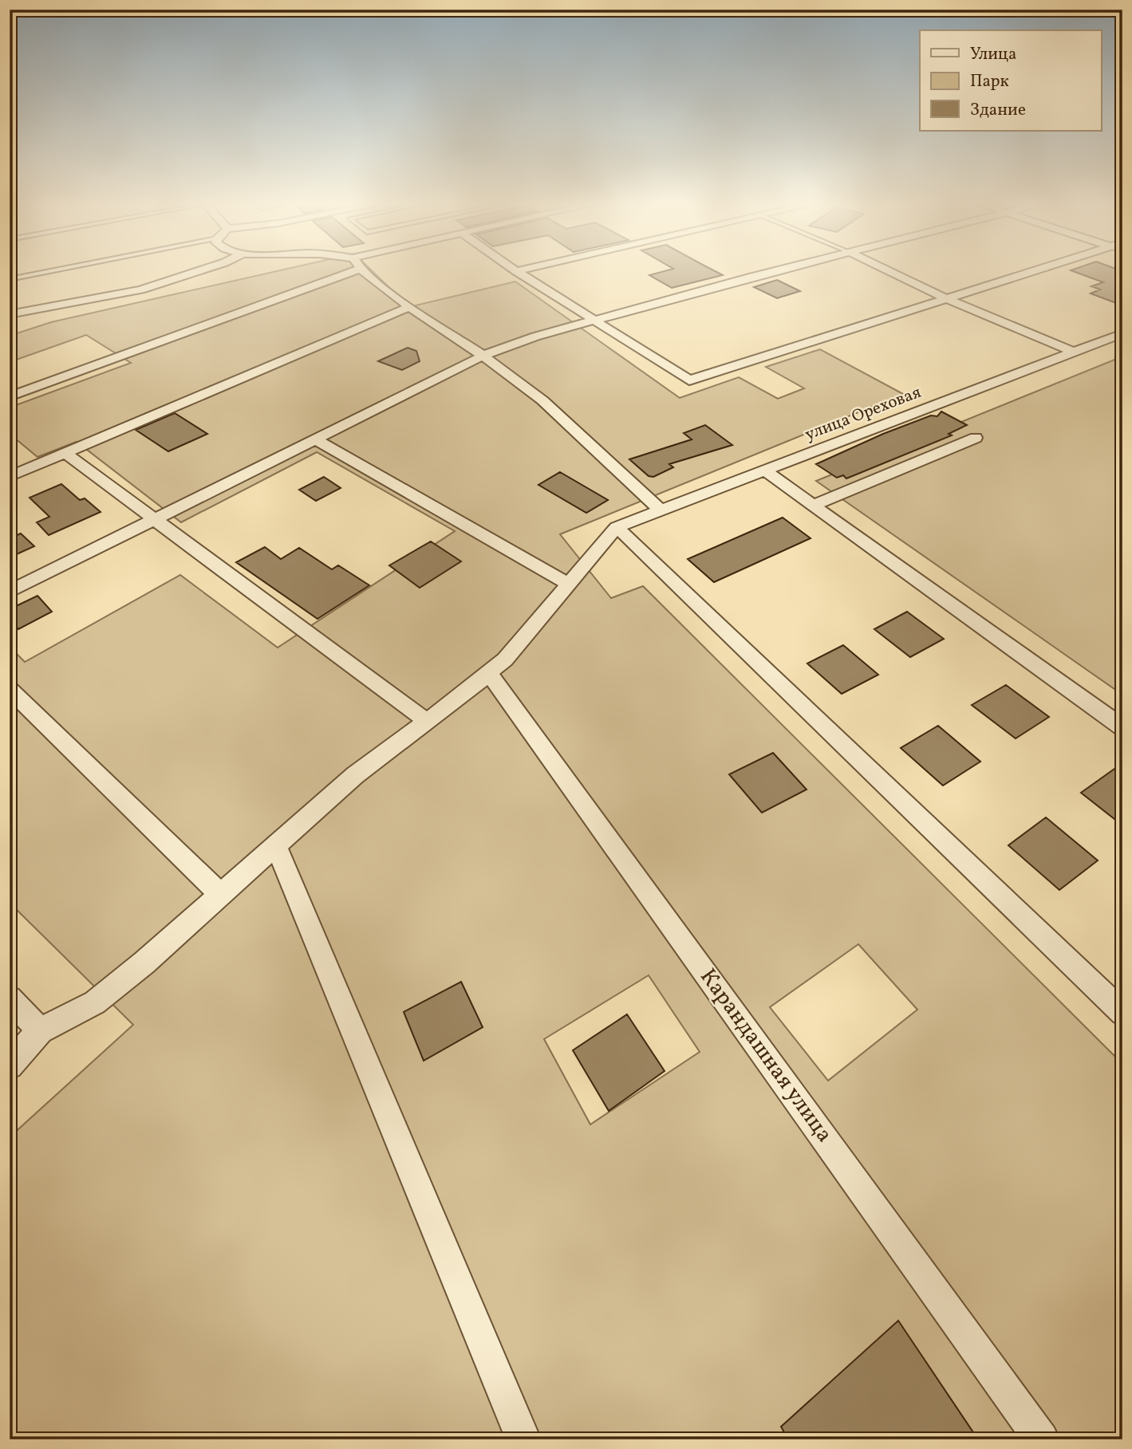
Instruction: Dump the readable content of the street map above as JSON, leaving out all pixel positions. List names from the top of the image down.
{
  "streets": {
    "street": ["улица Ореховая", "Карандашная улица"]
  },
  "legend": ["Улица", "Парк", "Здание"]
}
